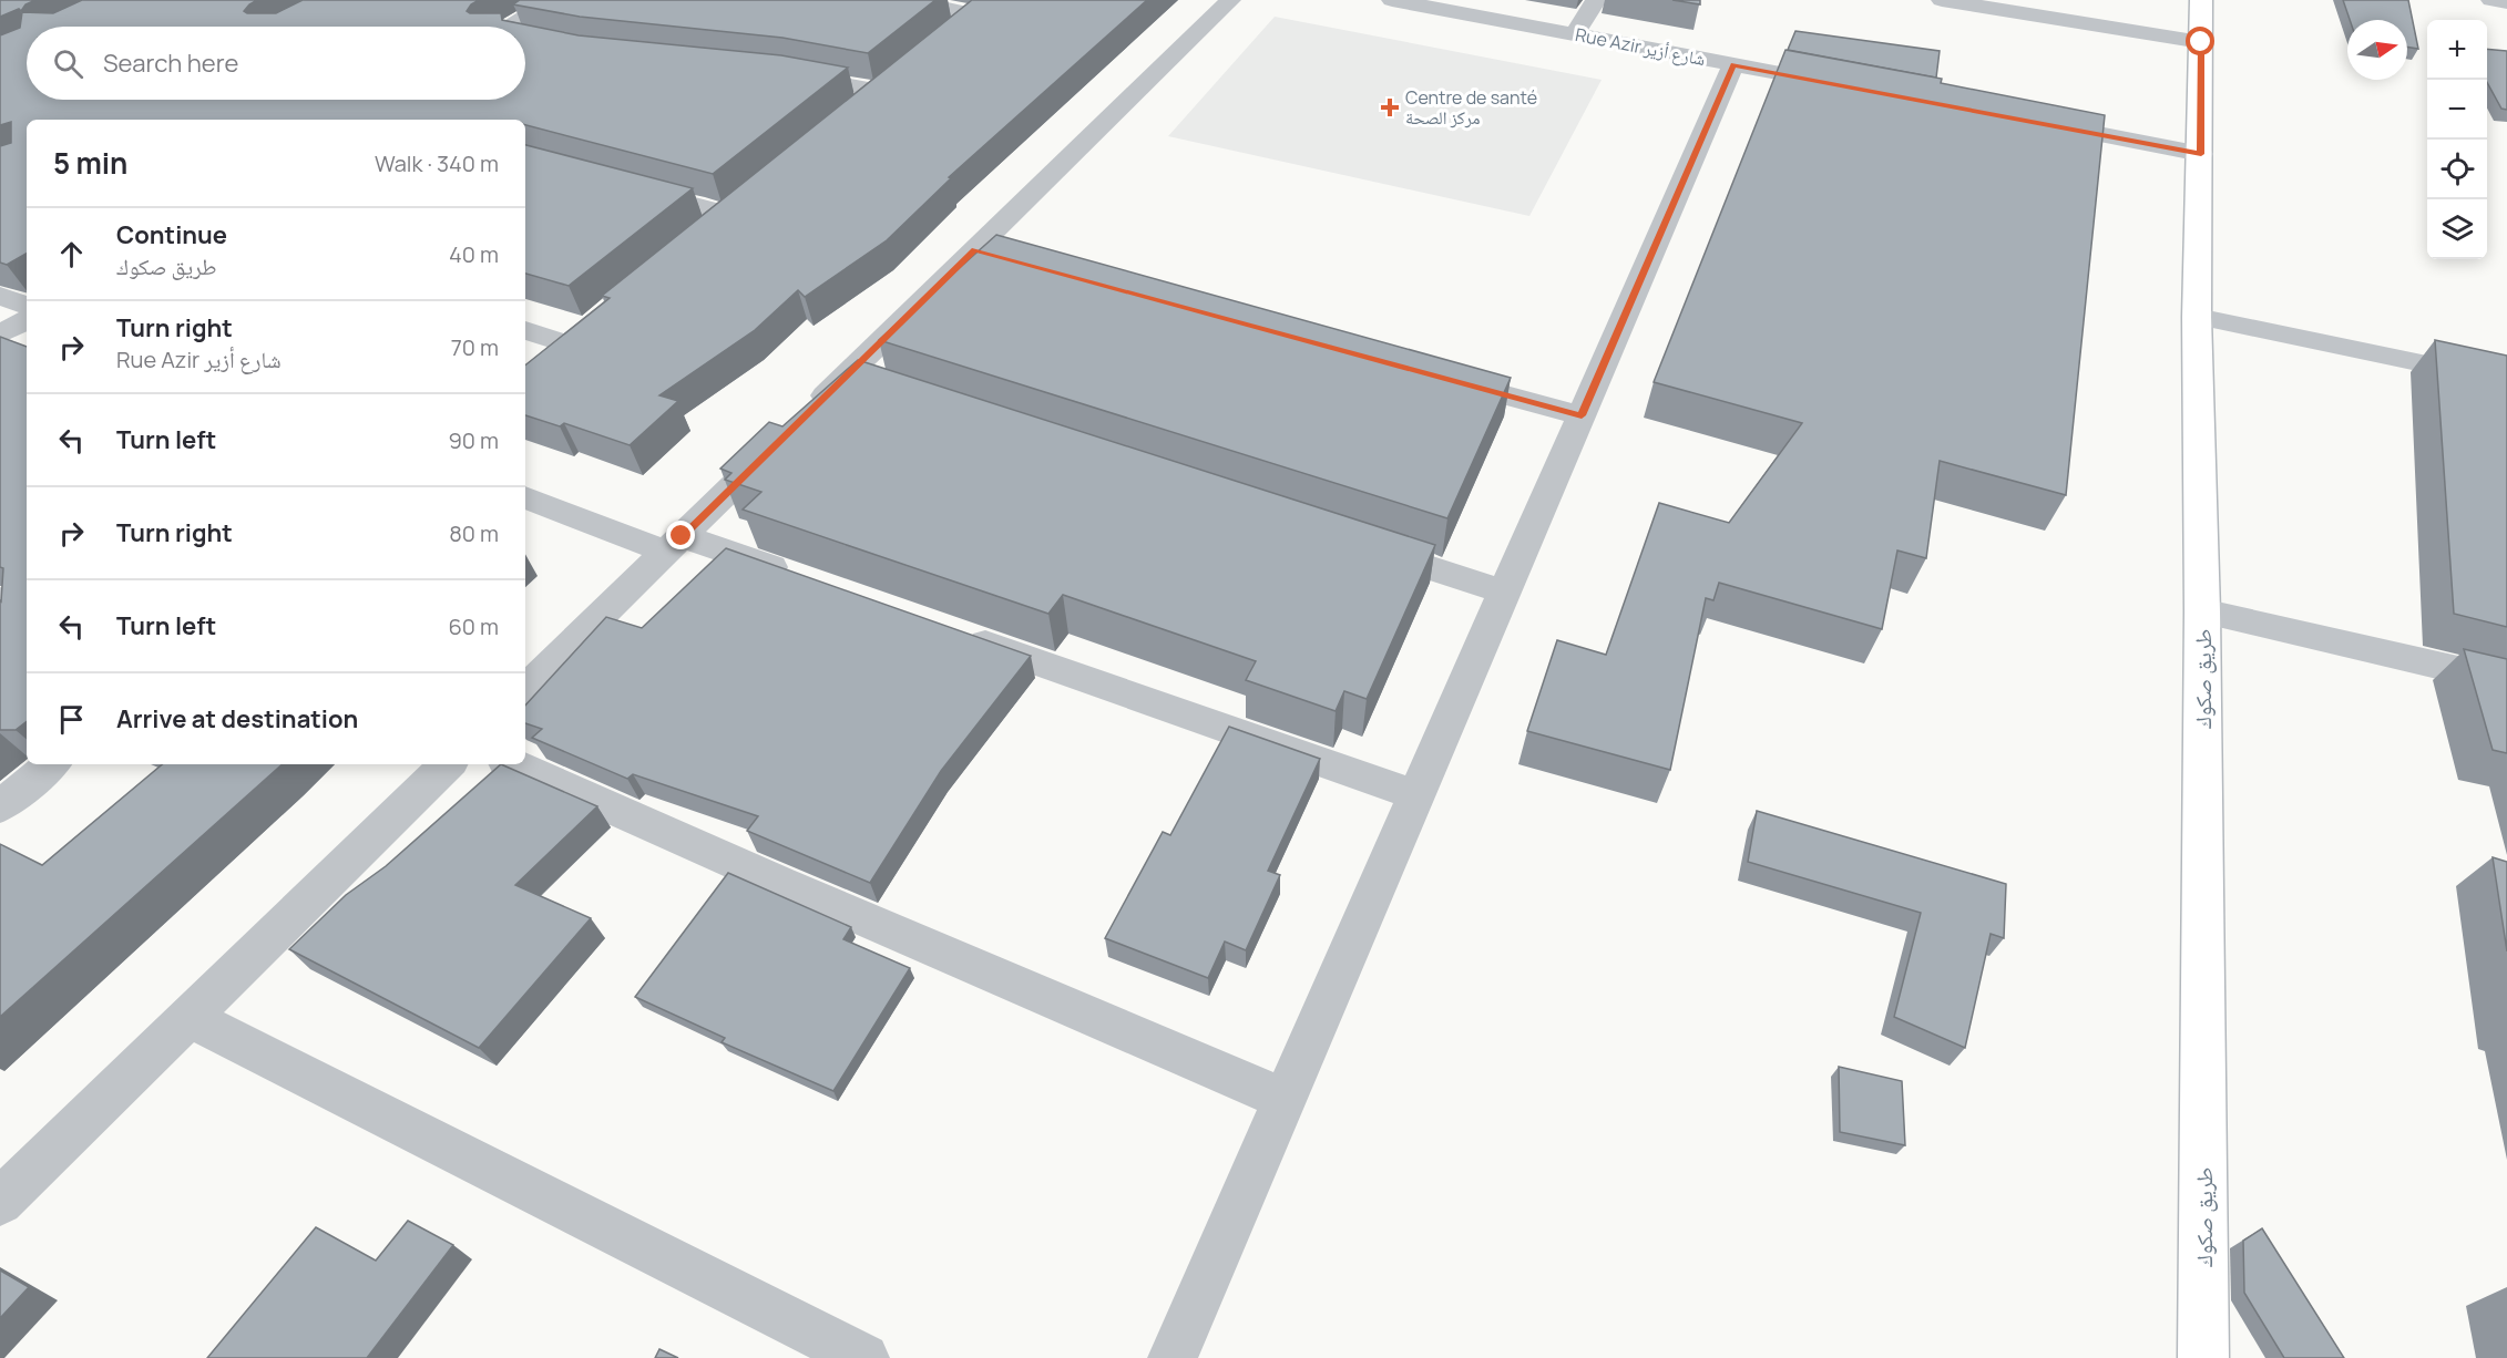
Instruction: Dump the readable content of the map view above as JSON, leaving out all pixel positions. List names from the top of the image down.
{
  "streets": {
    "street": ["Rue Azir شارع أزير", "طريق صكوك"]
  },
  "places": {
    "health": ["Centre de santé مركز الصحة"]
  },
  "north": "right",
  "page": {
    "map_buttons": ["+", "−"],
    "search": "Search here",
    "heading": ["5 min", "Walk · 340 m"],
    "list": [
      ["Continue", "طريق صكوك", "40 m"],
      ["Turn right", "Rue Azir شارع أزير", "70 m"],
      ["Turn left", "90 m"],
      ["Turn right", "80 m"],
      ["Turn left", "60 m"],
      "Arrive at destination"
    ]
  }
}
